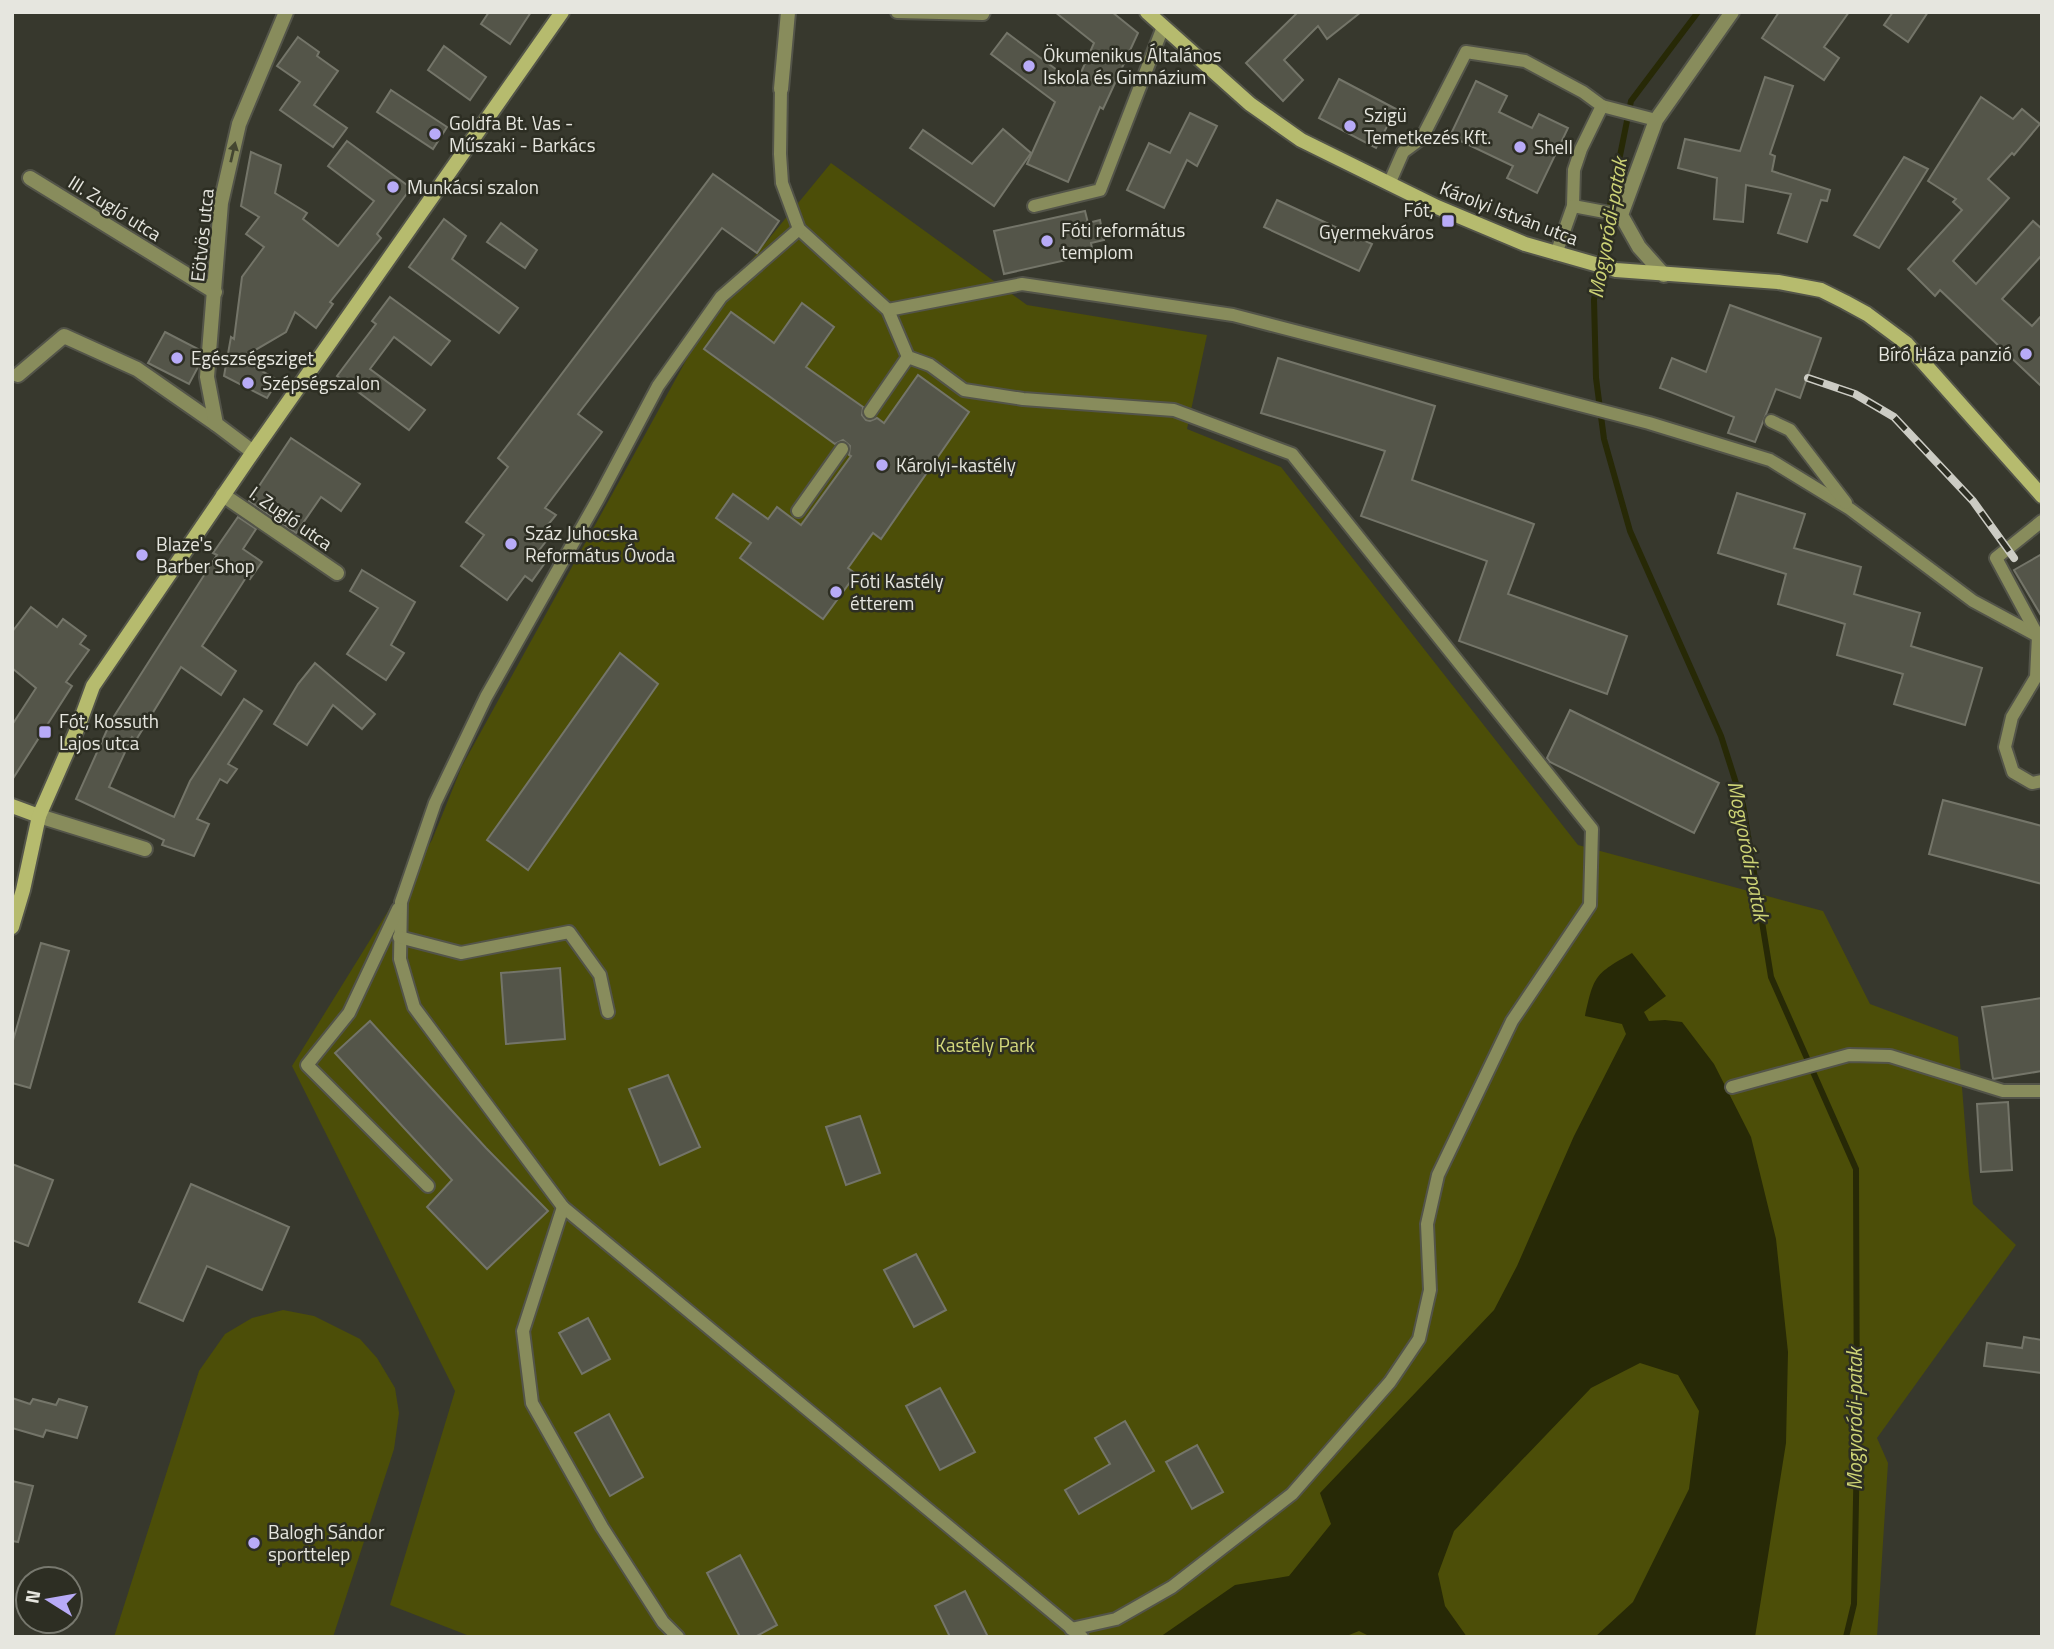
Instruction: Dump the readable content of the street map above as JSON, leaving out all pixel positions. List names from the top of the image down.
{
  "streets": {
    "main road": ["Károlyi István utca"],
    "street": ["III. Zugló utca", "Eötvös utca", "I. Zugló utca"]
  },
  "crossings": [
    ["III. Zugló utca", "Eötvös utca"]
  ],
  "one_way": ["Eötvös utca"],
  "water": ["Mogyoródi-patak"],
  "parks": ["Kastély Park"],
  "places": {
    "other": [
      "Ökumenikus Általános Iskola és Gimnázium",
      "Szigü Temetkezés Kft.",
      "Goldfa Bt. Vas - Műszaki - Barkács",
      "Shell",
      "Munkácsi szalon",
      "Fóti református templom",
      "Bíró Háza panzió",
      "Egészségsziget",
      "Szépségszalon",
      "Károlyi-kastély",
      "Száz Juhocska Református Óvoda",
      "Blaze's Barber Shop",
      "Fóti Kastély étterem",
      "Balogh Sándor sporttelep"
    ],
    "transit": ["Fót, Gyermekváros", "Fót, Kossuth Lajos utca"]
  },
  "north": "left"
}
